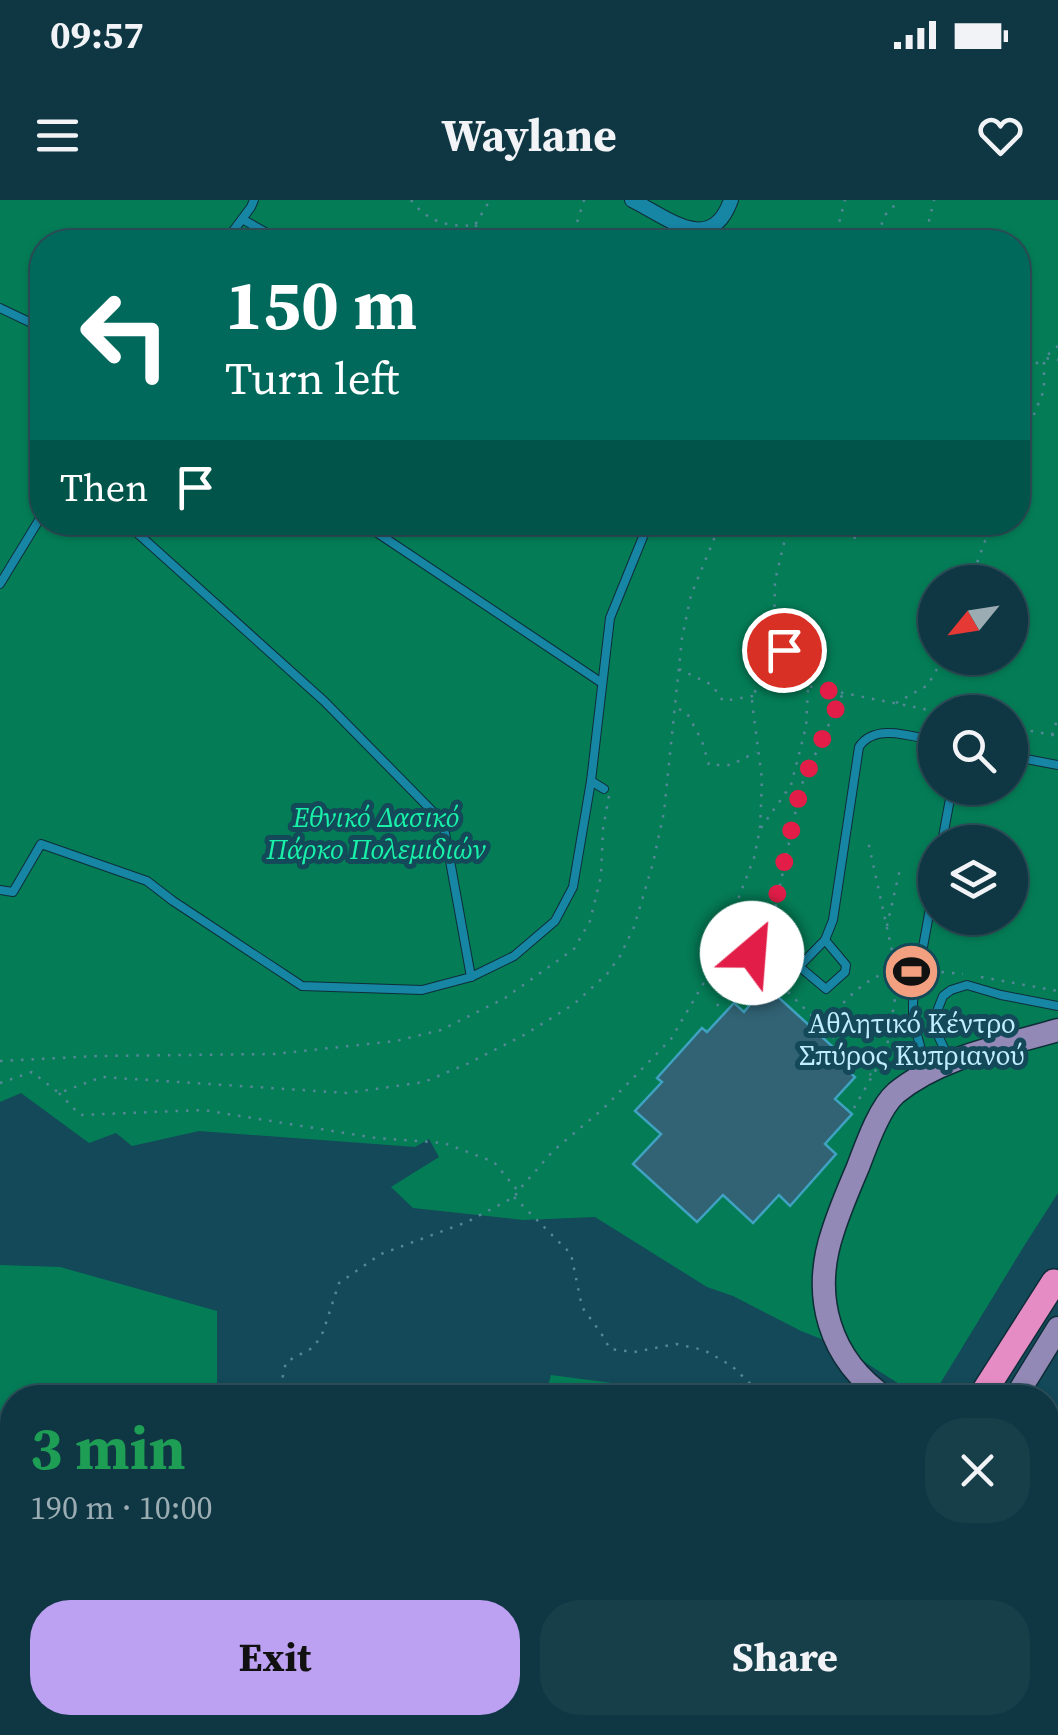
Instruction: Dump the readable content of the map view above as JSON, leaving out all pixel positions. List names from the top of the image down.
{
  "parks": ["Εθνικό Δασικό Πάρκο Πολεμιδιών"],
  "places": {
    "sports": ["Αθλητικό Κέντρο Σπύρος Κυπριανού"]
  },
  "north": "bottom left",
  "page": {
    "status": "09:57",
    "header": "Waylane",
    "turn": ["150 m", "Turn left"],
    "then": "Then",
    "heading": ["3 min", "190 m · 10:00"],
    "buttons": ["Exit", "Share"]
  }
}
